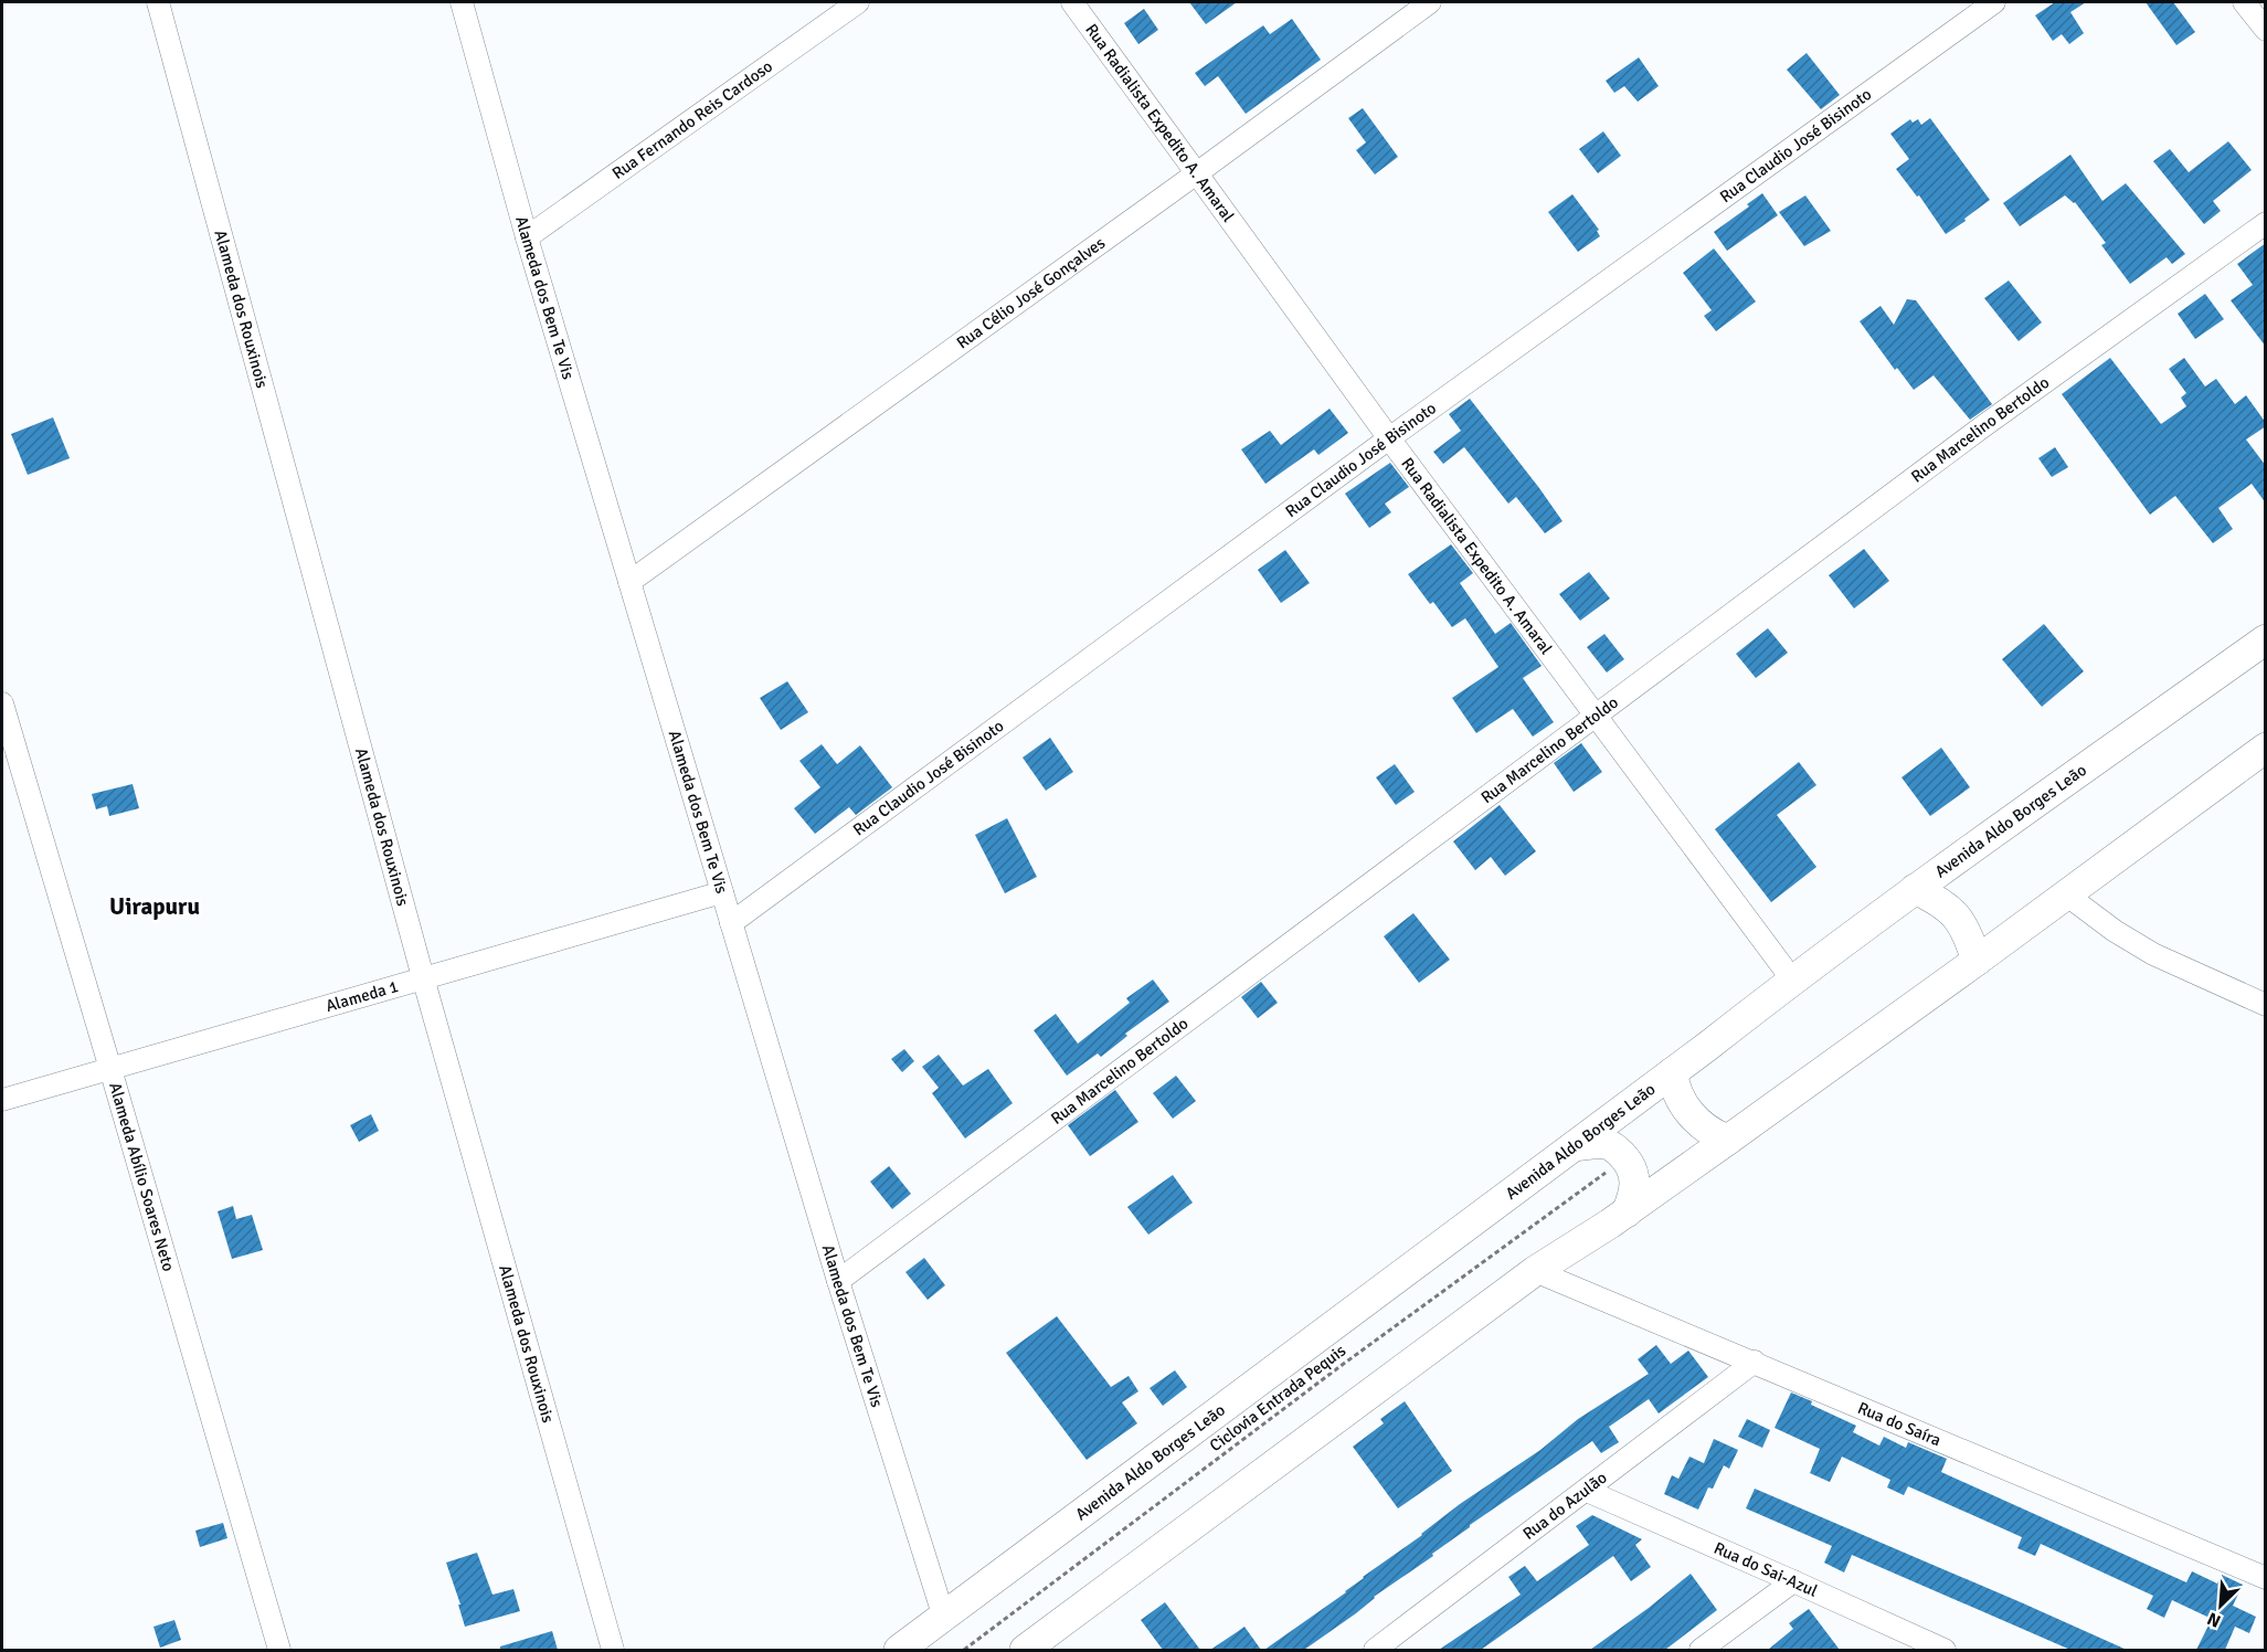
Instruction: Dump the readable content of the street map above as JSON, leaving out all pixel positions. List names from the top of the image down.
{
  "streets": {
    "street": [
      "Rua Fernando Reis Cardoso",
      "Rua Radialista Expedito A. Amaral",
      "Rua Claudio José Bisinoto",
      "Rua Célio José Gonçalves",
      "Alameda dos Bem Te Vis",
      "Alameda dos Rouxinois",
      "Rua Marcelino Bertoldo",
      "Avenida Aldo Borges Leão",
      "Alameda 1",
      "Alameda Abílio Soares Neto",
      "Rua do Saíra",
      "Rua do Azulão",
      "Rua do Sai-Azul"
    ],
    "path": ["Ciclovia Entrada Pequis"]
  },
  "crossings": [
    ["Rua Fernando Reis Cardoso", "Alameda dos Bem Te Vis"],
    ["Rua Radialista Expedito A. Amaral", "Rua Claudio José Bisinoto"],
    ["Rua Radialista Expedito A. Amaral", "Rua Célio José Gonçalves"],
    ["Rua Radialista Expedito A. Amaral", "Rua Marcelino Bertoldo"],
    ["Rua Radialista Expedito A. Amaral", "Avenida Aldo Borges Leão"],
    ["Rua Claudio José Bisinoto", "Alameda dos Bem Te Vis"],
    ["Rua Célio José Gonçalves", "Alameda dos Bem Te Vis"],
    ["Alameda dos Bem Te Vis", "Rua Marcelino Bertoldo"],
    ["Alameda dos Bem Te Vis", "Avenida Aldo Borges Leão"],
    ["Alameda dos Bem Te Vis", "Alameda 1"],
    ["Alameda dos Rouxinois", "Alameda 1"],
    ["Alameda 1", "Alameda Abílio Soares Neto"],
    ["Rua do Saíra", "Rua do Azulão"],
    ["Rua do Azulão", "Rua do Sai-Azul"]
  ],
  "districts": ["Uirapuru"],
  "north": "bottom left"
}
